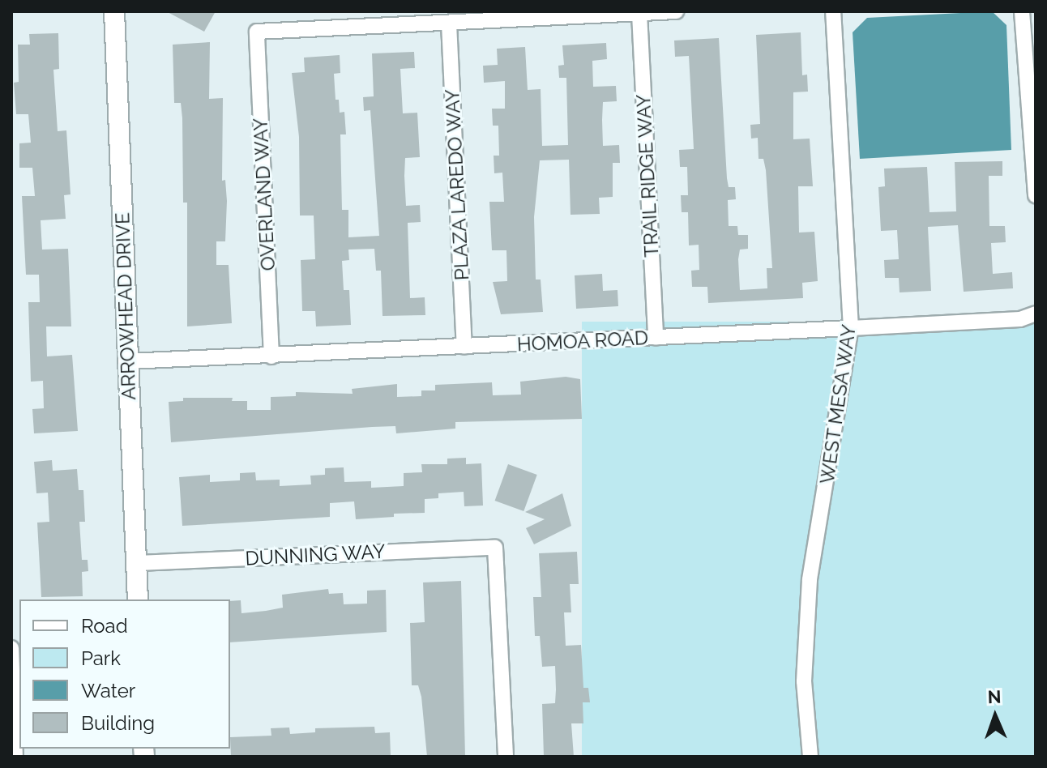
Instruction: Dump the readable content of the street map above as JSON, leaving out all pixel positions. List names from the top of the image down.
{
  "streets": {
    "main road": ["ARROWHEAD DRIVE"],
    "street": [
      "TRAIL RIDGE WAY",
      "PLAZA LAREDO WAY",
      "OVERLAND WAY",
      "HOMOA ROAD",
      "WEST MESA WAY",
      "DUNNING WAY"
    ]
  },
  "crossings": [
    ["TRAIL RIDGE WAY", "HOMOA ROAD"],
    ["PLAZA LAREDO WAY", "OVERLAND WAY"],
    ["PLAZA LAREDO WAY", "HOMOA ROAD"],
    ["OVERLAND WAY", "HOMOA ROAD"],
    ["ARROWHEAD DRIVE", "HOMOA ROAD"],
    ["ARROWHEAD DRIVE", "DUNNING WAY"],
    ["HOMOA ROAD", "WEST MESA WAY"]
  ],
  "legend": [
    "Road",
    "Park",
    "Water",
    "Building"
  ],
  "north": "top"
}
